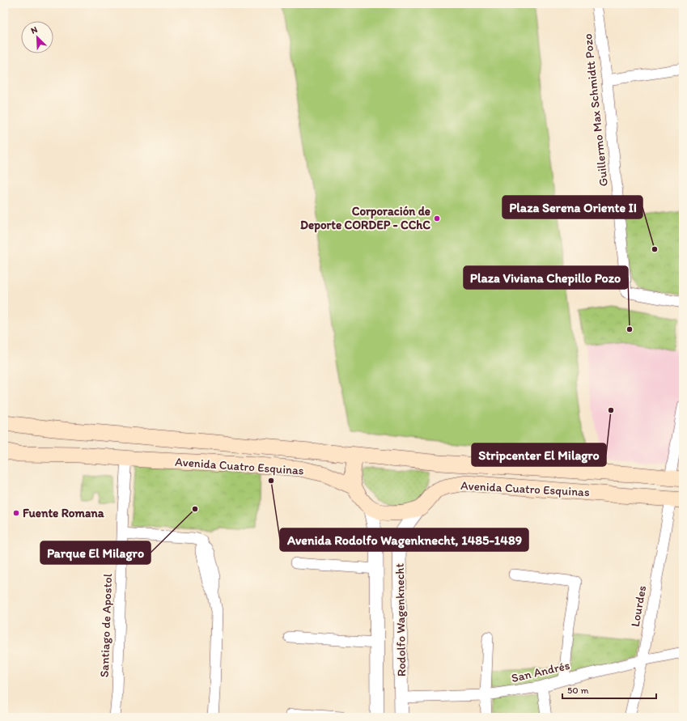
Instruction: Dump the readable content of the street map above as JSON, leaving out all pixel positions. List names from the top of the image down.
{
  "streets": {
    "main road": ["Avenida Cuatro Esquinas"],
    "street": [
      "Guillermo Max Schmidtt Pozo",
      "Lourdes",
      "Rodolfo Wagenknecht",
      "Santiago de Apostol",
      "San Andrés"
    ]
  },
  "crossings": [
    ["Avenida Cuatro Esquinas", "Lourdes"],
    ["Avenida Cuatro Esquinas", "Santiago de Apostol"],
    ["Lourdes", "San Andrés"],
    ["Rodolfo Wagenknecht", "San Andrés"]
  ],
  "places": [
    "Corporación de Deporte CORDEP - CChC",
    "Plaza Serena Oriente II",
    "Plaza Viviana Chepillo Pozo",
    "Stripcenter El Milagro",
    "Avenida Rodolfo Wagenknecht, 1485-1489",
    "Parque El Milagro",
    "Fuente Romana"
  ],
  "scale_bar": "50 m",
  "north": "top left"
}
